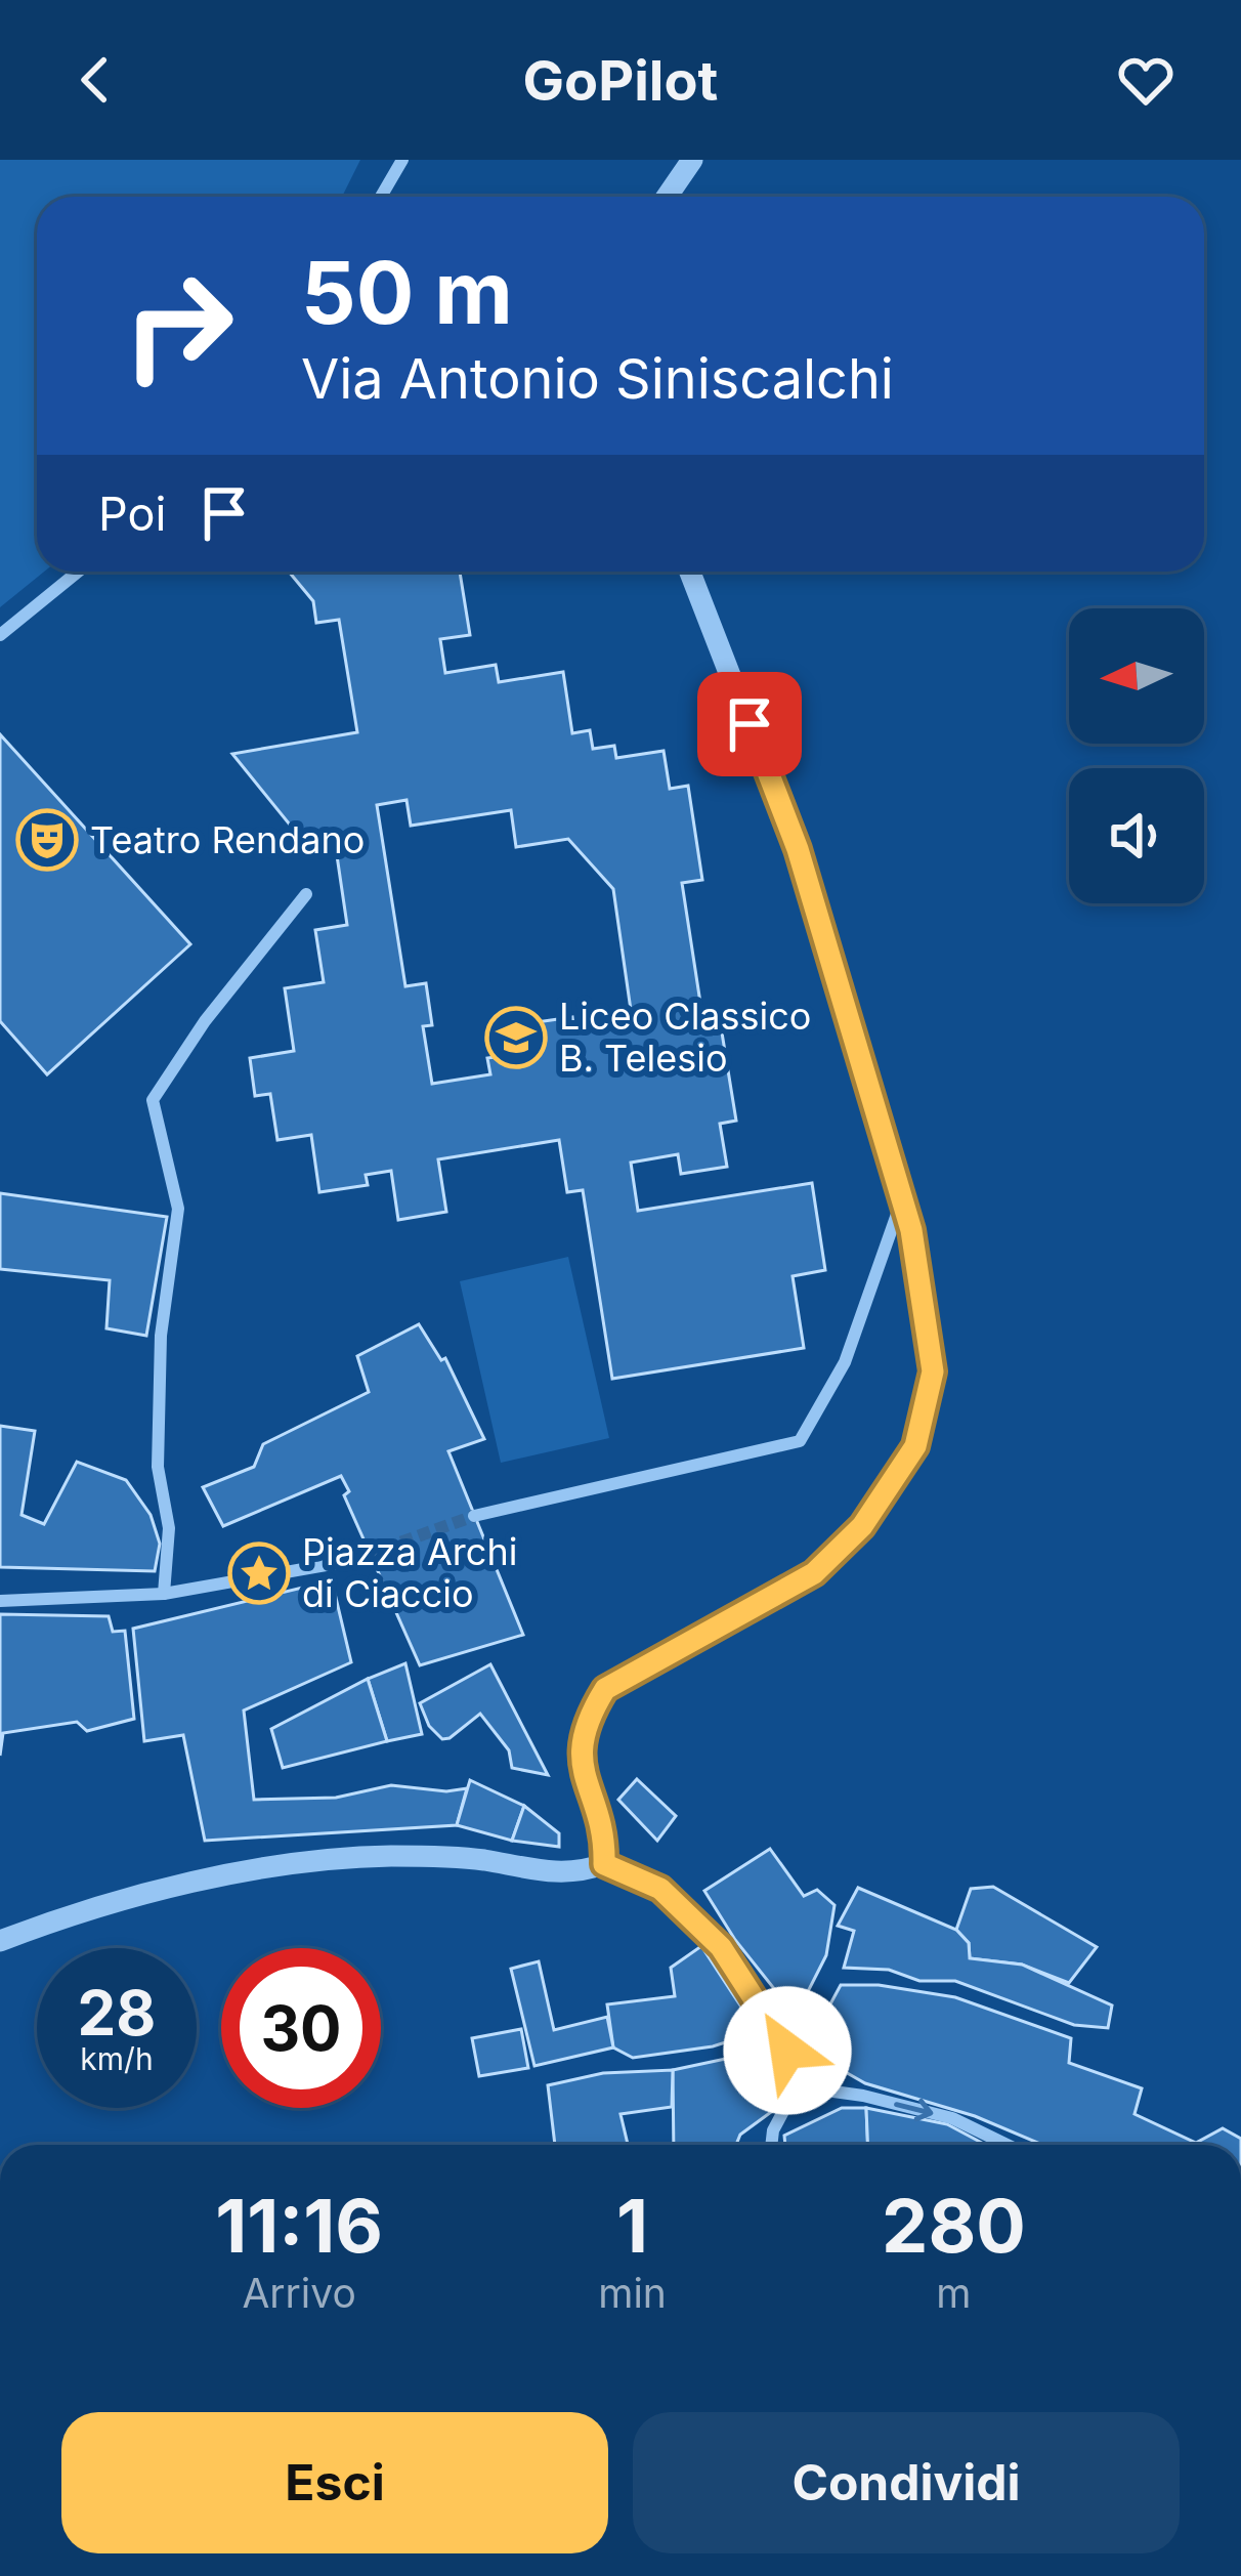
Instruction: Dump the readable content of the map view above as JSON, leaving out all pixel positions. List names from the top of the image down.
{
  "places": {
    "theatre": ["Teatro Rendano"],
    "school or university": ["Liceo Classico B. Telesio"],
    "place": ["Piazza Archi di Ciaccio"]
  },
  "north": "left",
  "page": {
    "header": "GoPilot",
    "turn": ["50 m", "Via Antonio Siniscalchi"],
    "then": "Poi",
    "speed": "28 km/h",
    "limit": "30",
    "eta": [
      "11:16",
      "Arrivo",
      "1",
      "min",
      "280",
      "m"
    ],
    "buttons": ["Esci", "Condividi"]
  }
}
